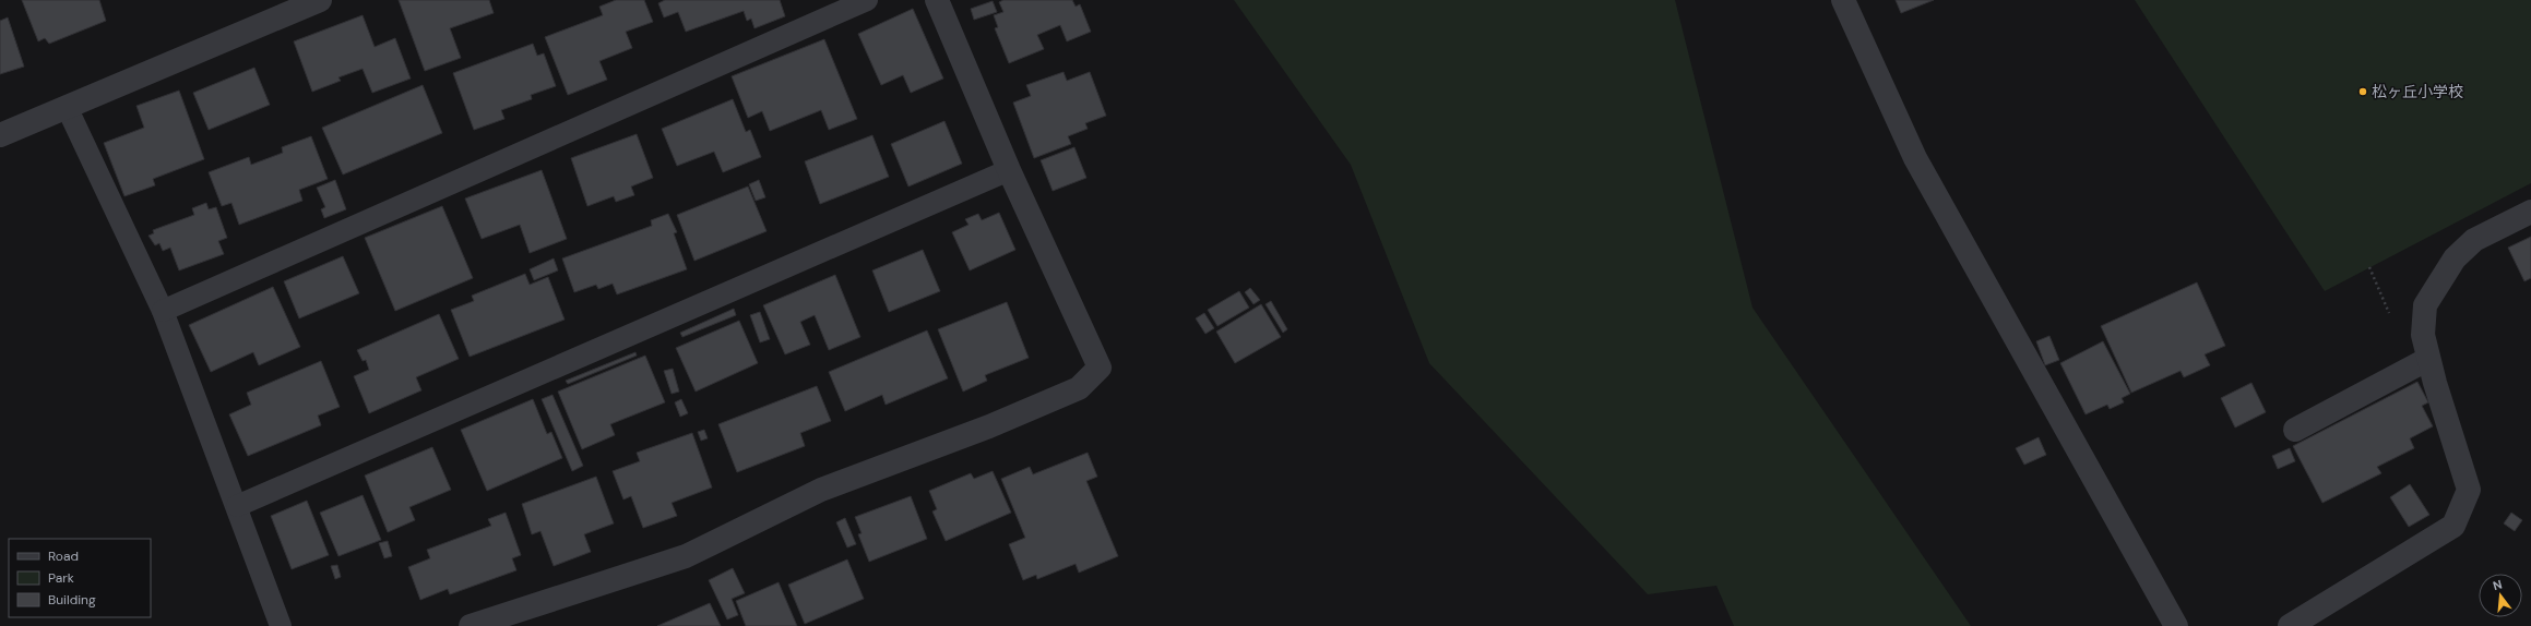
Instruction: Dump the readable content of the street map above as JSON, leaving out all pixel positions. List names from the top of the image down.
{
  "places": ["松ヶ丘小学校"],
  "legend": ["Road", "Park", "Building"],
  "north": "top"
}
